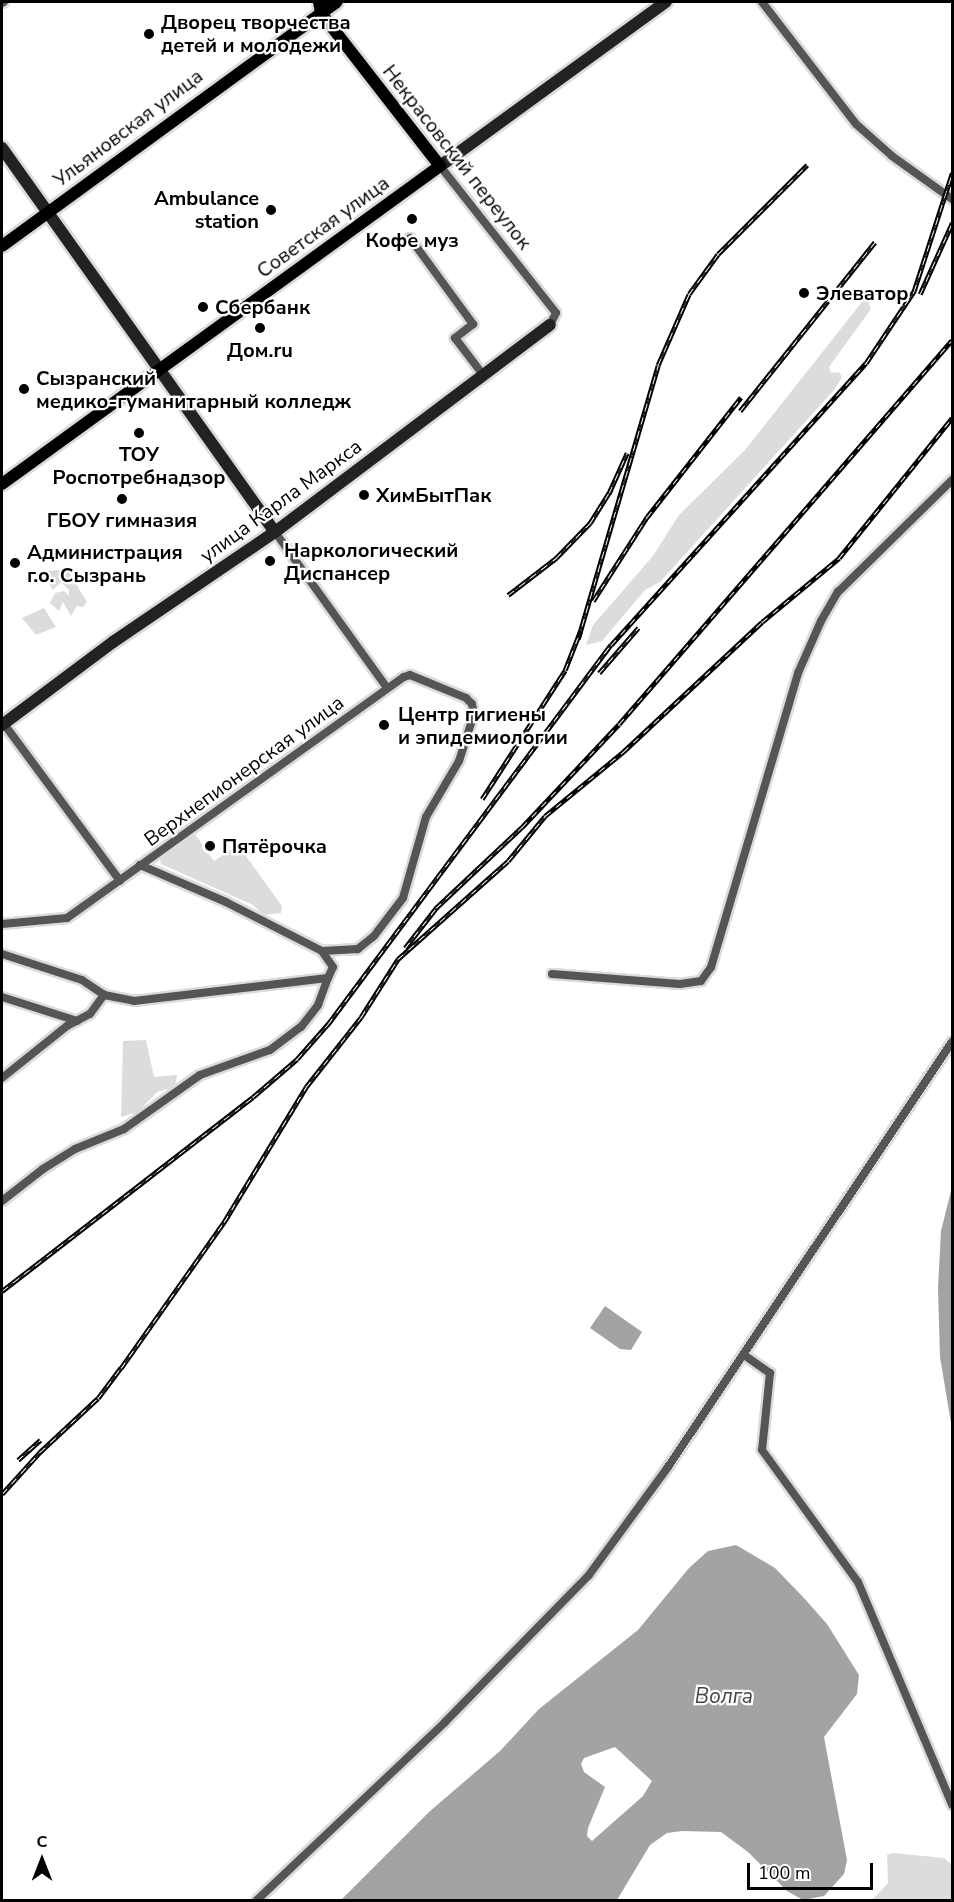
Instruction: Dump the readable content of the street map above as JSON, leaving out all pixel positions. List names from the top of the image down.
{
  "streets": {
    "main road": ["Ульяновская улица", "Некрасовский переулок", "Советская улица"],
    "street": ["улица Карла Маркса", "Верхнепионерская улица"]
  },
  "crossings": [
    ["Ульяновская улица", "Некрасовский переулок"],
    ["Некрасовский переулок", "Советская улица"],
    ["Некрасовский переулок", "улица Карла Маркса"]
  ],
  "water": ["Волга"],
  "places": [
    "Дворец творчества детей и молодежи",
    "Ambulance station",
    "Кофе муз",
    "Элеватор",
    "Сбербанк",
    "Дом.ru",
    "Сызранский медико-гуманитарный колледж",
    "ТОУ Роспотребнадзор",
    "ХимБытПак",
    "ГБОУ гимназия",
    "Наркологический Диспансер",
    "Администрация г.о. Сызрань",
    "Центр гигиены и эпидемиологии",
    "Пятёрочка"
  ],
  "scale_bar": "100 m",
  "north": "top"
}
